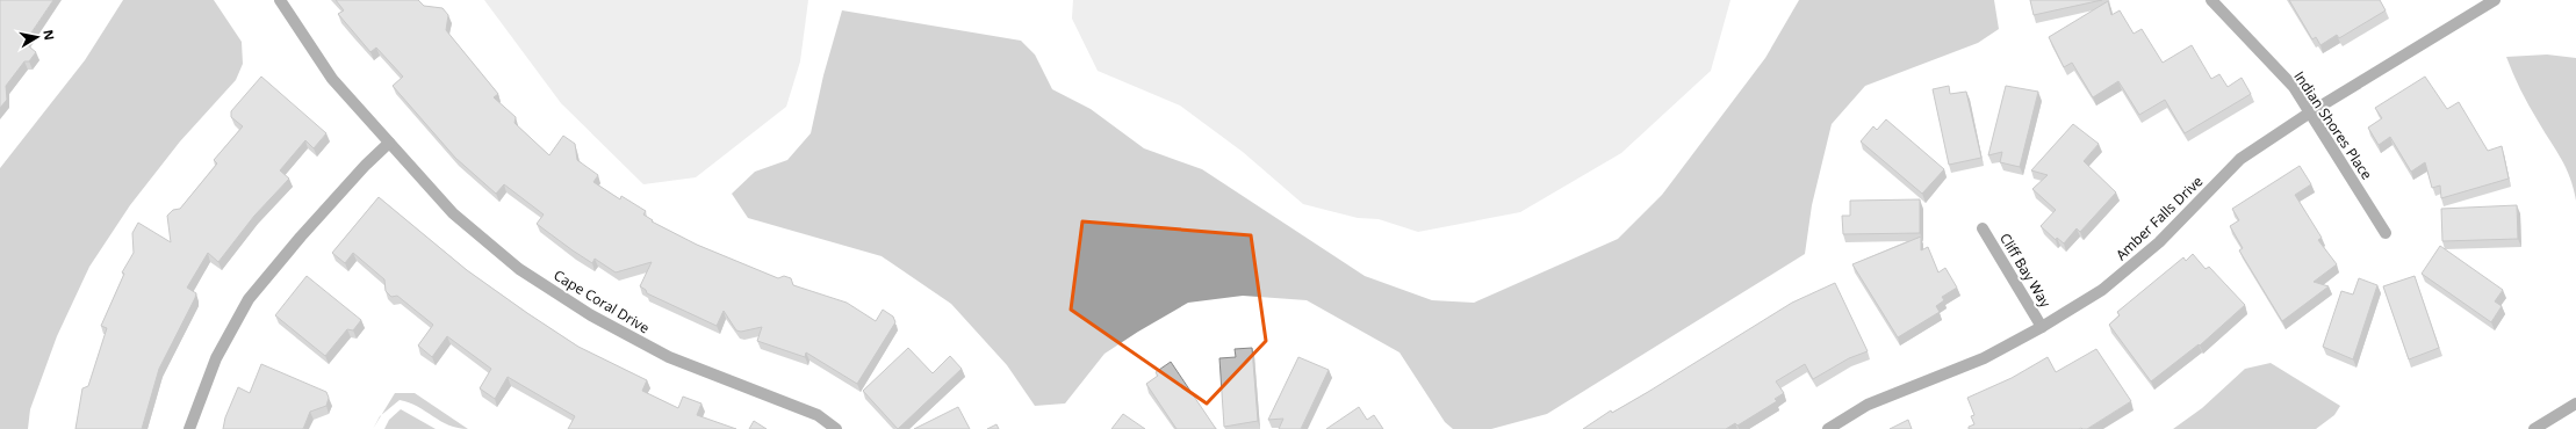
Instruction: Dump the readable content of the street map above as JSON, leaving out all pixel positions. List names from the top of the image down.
{
  "streets": {
    "street": [
      "Indian Shores Place",
      "Amber Falls Drive",
      "Cliff Bay Way",
      "Cape Coral Drive"
    ]
  },
  "crossings": [
    ["Indian Shores Place", "Amber Falls Drive"],
    ["Amber Falls Drive", "Cliff Bay Way"]
  ],
  "north": "right"
}
